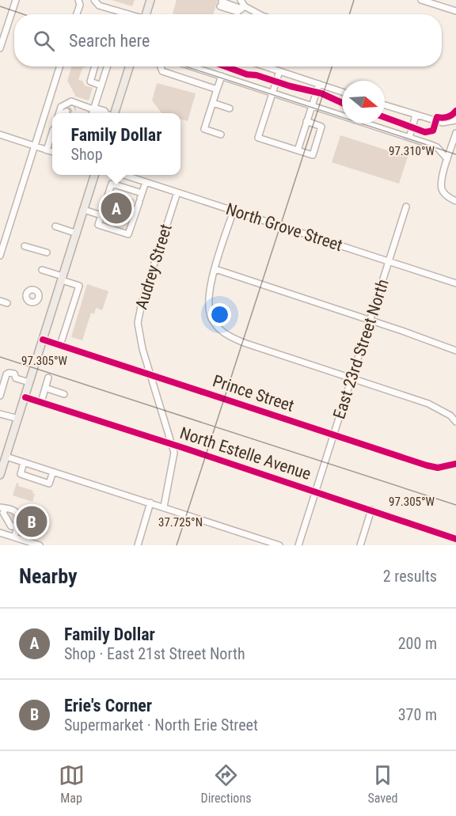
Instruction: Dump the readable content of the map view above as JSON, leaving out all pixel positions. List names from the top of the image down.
{
  "streets": {
    "street": [
      "North Grove Street",
      "Audrey Street",
      "East 23rd Street North",
      "Prince Street",
      "North Estelle Avenue"
    ]
  },
  "crossings": [
    ["North Grove Street", "Audrey Street"],
    ["North Grove Street", "East 23rd Street North"],
    ["Audrey Street", "Prince Street"],
    ["Audrey Street", "North Estelle Avenue"],
    ["East 23rd Street North", "Prince Street"],
    ["East 23rd Street North", "North Estelle Avenue"]
  ],
  "north": "right",
  "page": {
    "search": "Search here",
    "popup": ["Family Dollar", "Shop"],
    "pins": ["A", "B"],
    "heading": ["Nearby", "2 results"],
    "list": [
      {
        "mark": "A",
        "name": "Family Dollar",
        "note": "Shop · East 21st Street North",
        "value": "200 m"
      },
      {
        "mark": "B",
        "name": "Erie's Corner",
        "note": "Supermarket · North Erie Street",
        "value": "370 m"
      }
    ],
    "nav": ["Map", "Directions", "Saved"]
  },
  "coordinates": ["97.310°W", "97.305°W", "37.725°N"]
}
